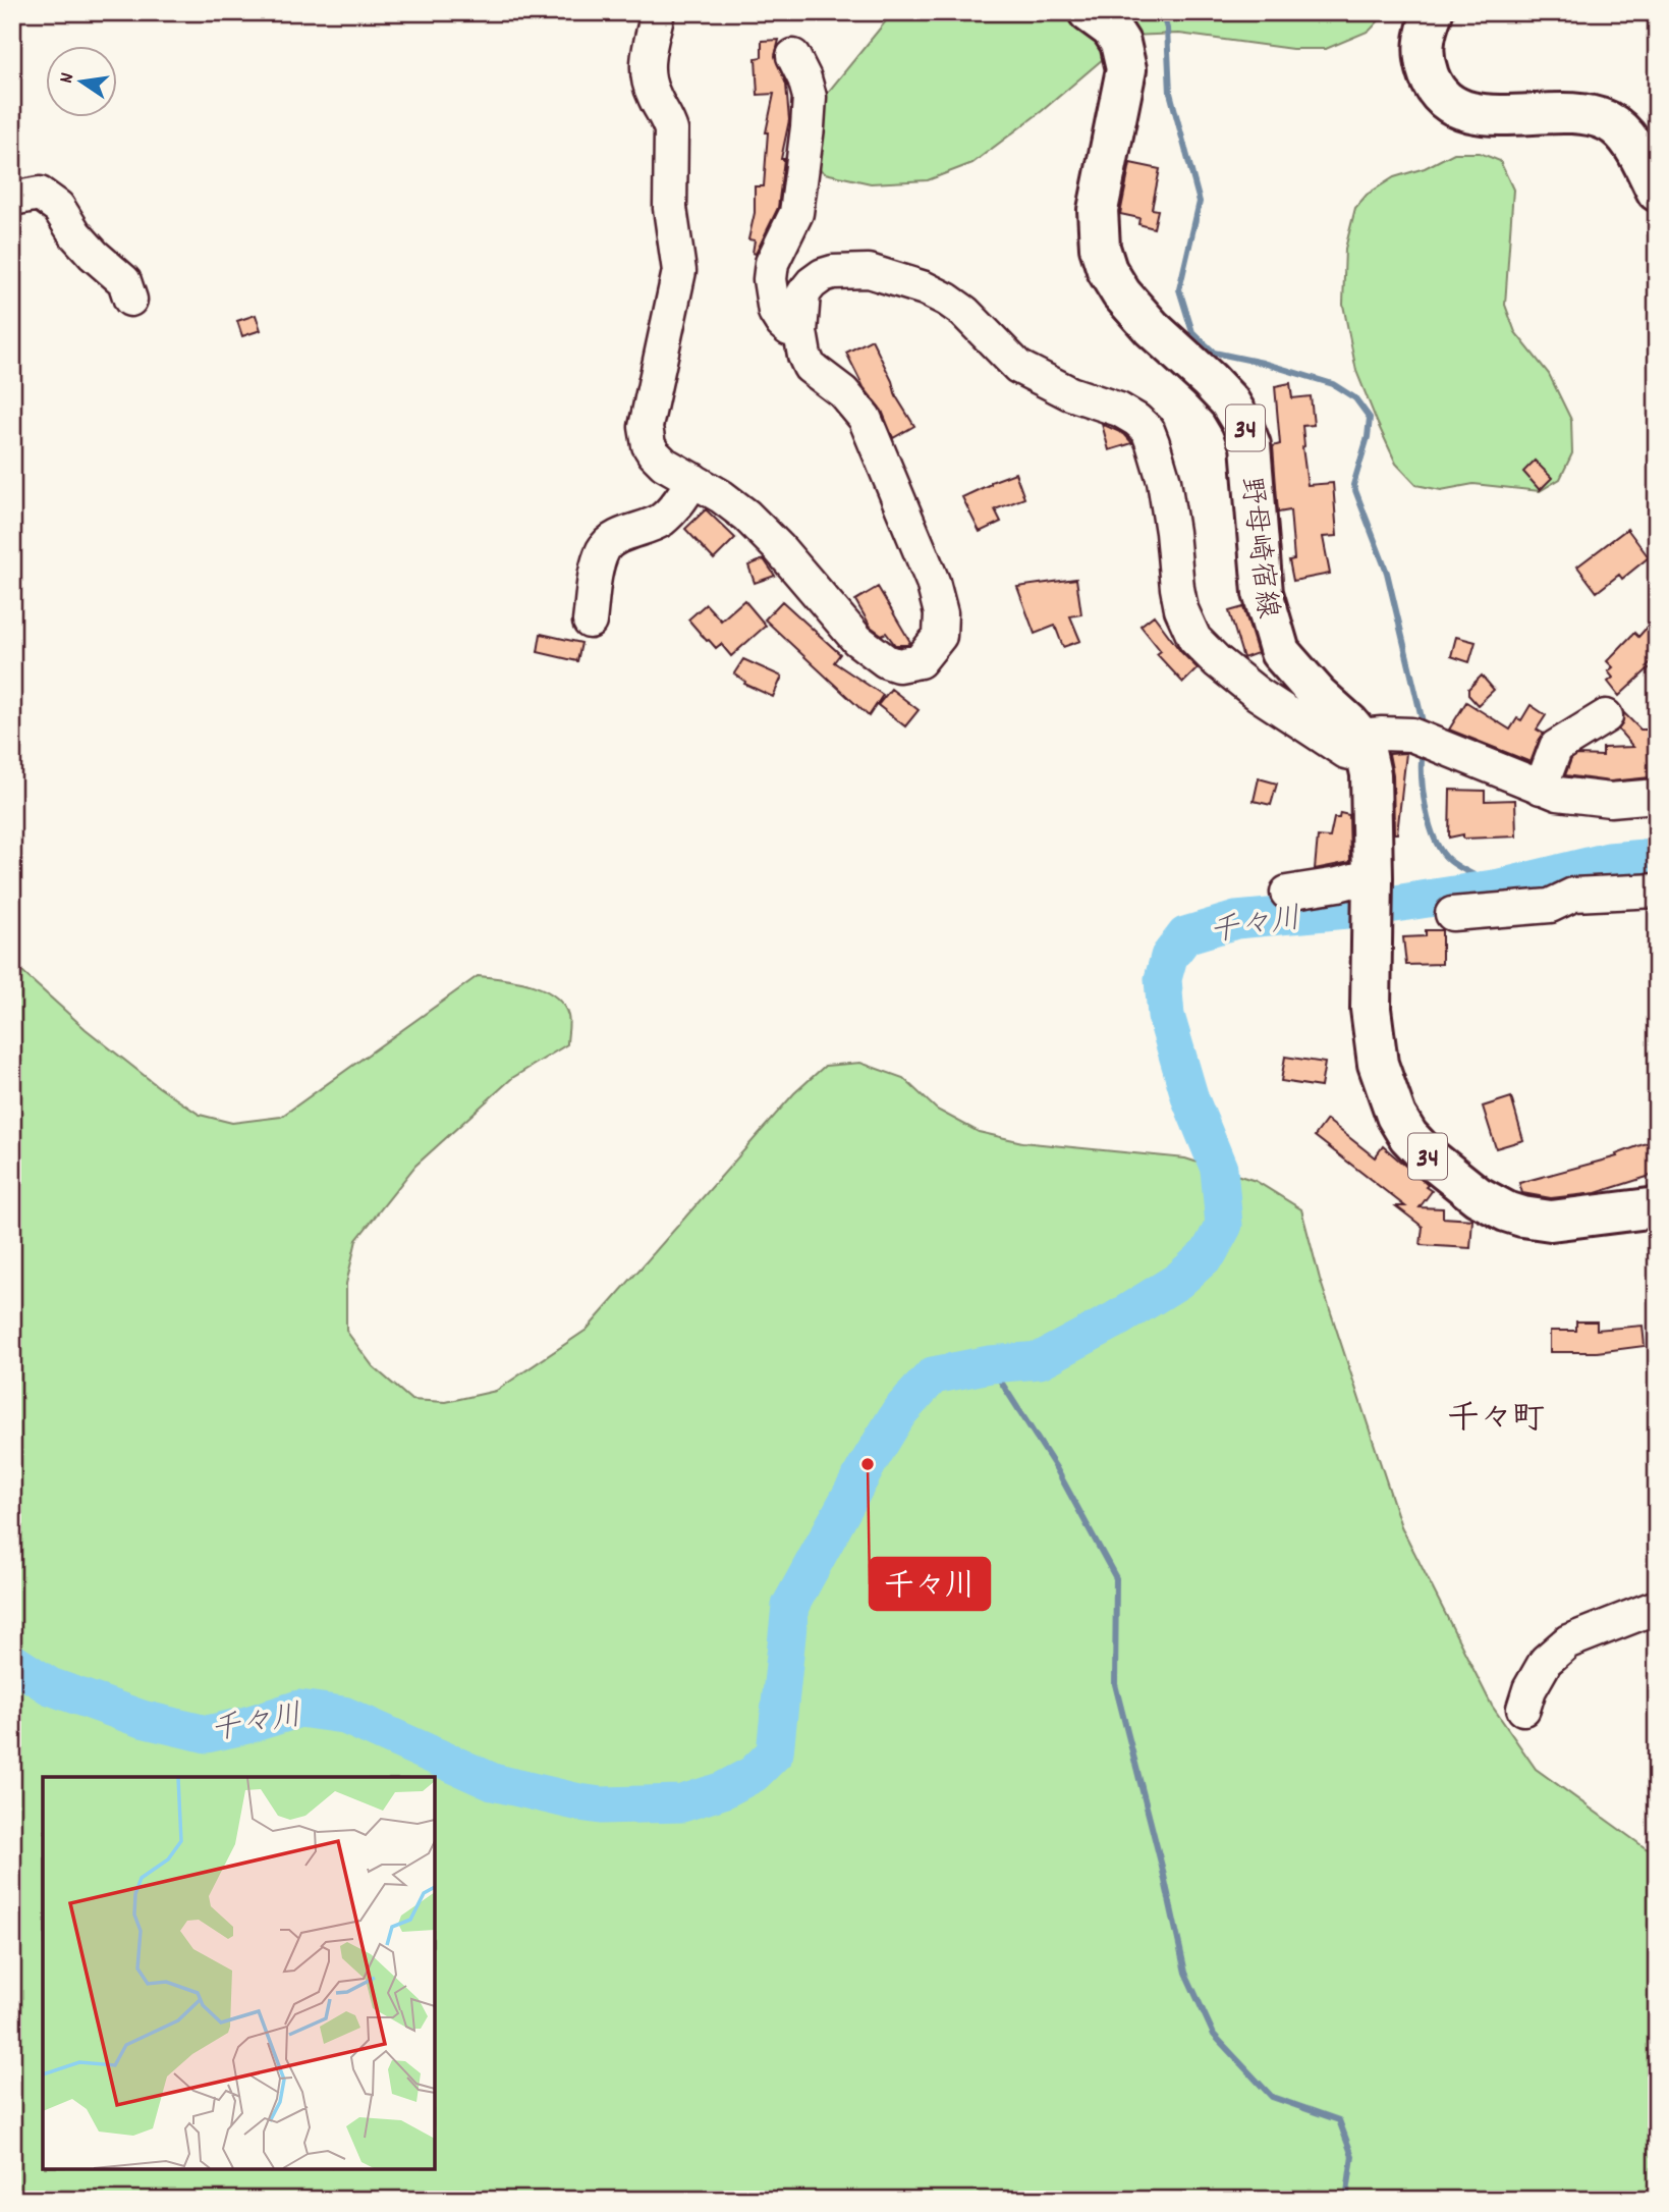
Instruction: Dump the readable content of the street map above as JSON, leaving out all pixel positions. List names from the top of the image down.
{
  "streets": {
    "main road": ["34", "野母崎宿線"]
  },
  "crossings": [
    ["34", "野母崎宿線"]
  ],
  "districts": ["千々町"],
  "water": ["千々川"],
  "places": ["千々川"],
  "north": "left"
}
